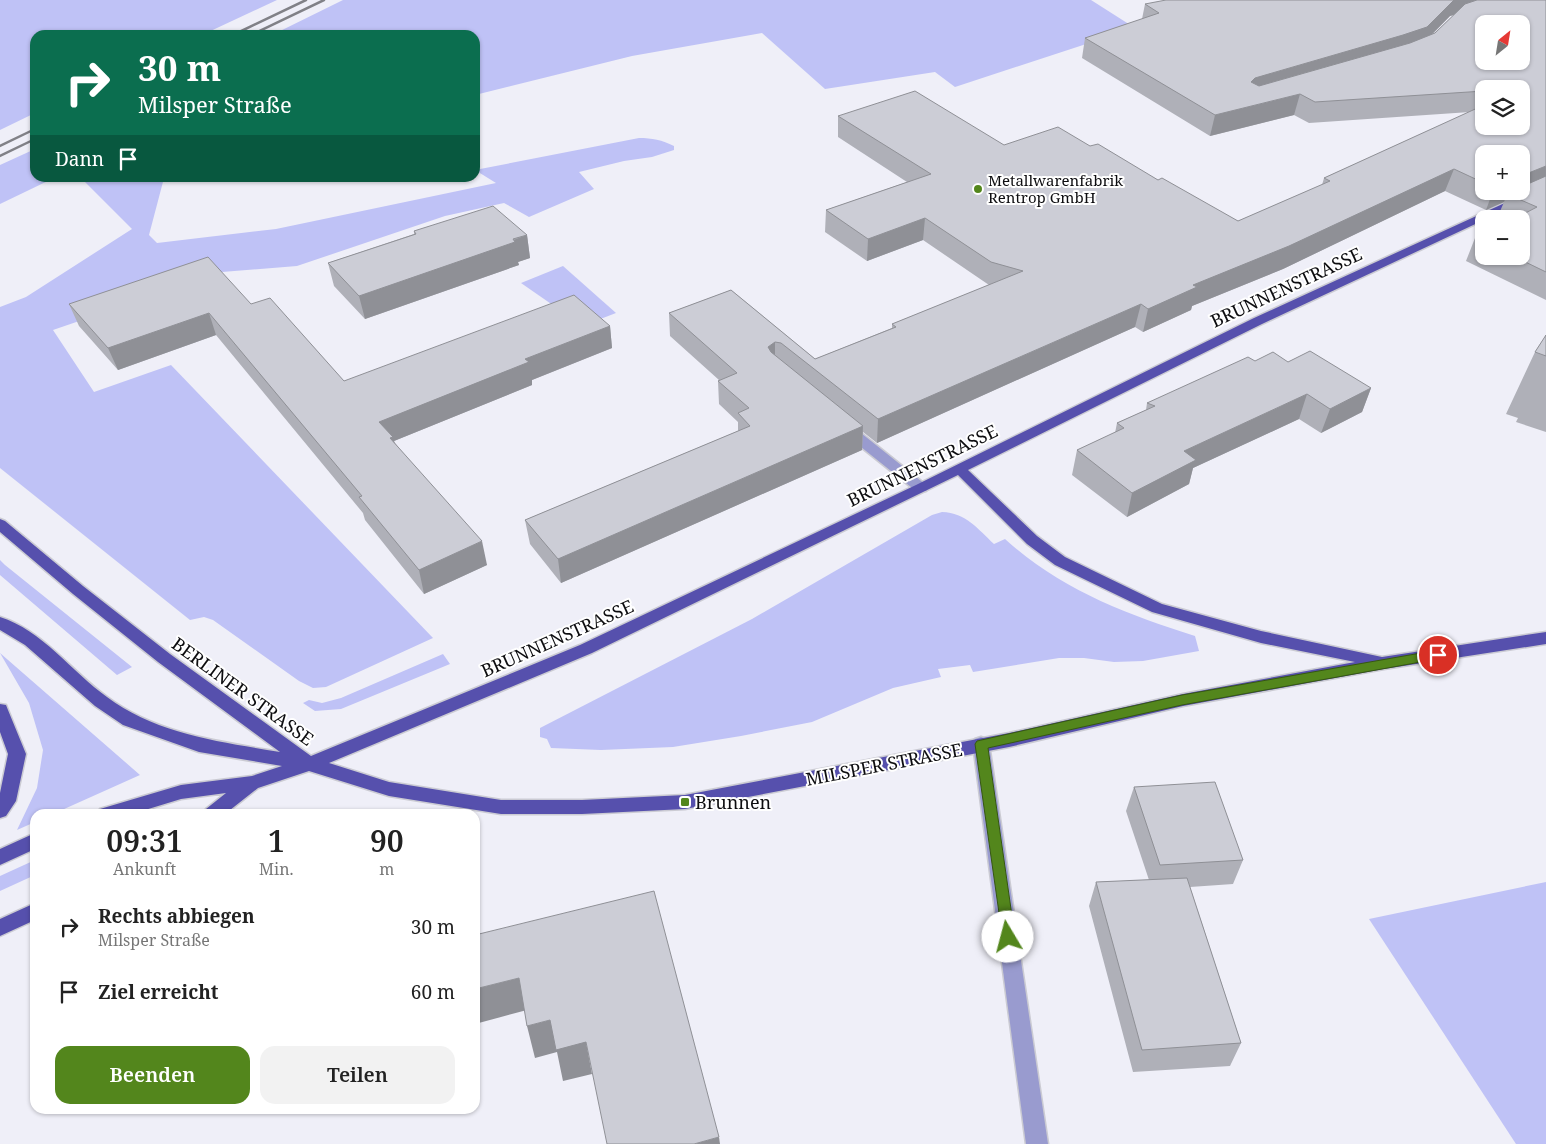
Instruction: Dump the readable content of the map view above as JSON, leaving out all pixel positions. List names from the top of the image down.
{
  "streets": {
    "main road": ["BRUNNENSTRASSE", "BERLINER STRASSE", "MILSPER STRASSE"]
  },
  "crossings": [
    ["BRUNNENSTRASSE", "BERLINER STRASSE"],
    ["BRUNNENSTRASSE", "MILSPER STRASSE"],
    ["BERLINER STRASSE", "MILSPER STRASSE"]
  ],
  "places": {
    "other": ["Metallwarenfabrik Rentrop GmbH"],
    "transit": ["Brunnen"]
  },
  "north": "top right",
  "page": {
    "map_buttons": ["+", "−"],
    "turn": ["30 m", "Milsper Straße"],
    "then": "Dann",
    "eta": [
      "09:31",
      "Ankunft",
      "1",
      "Min.",
      "90",
      "m"
    ],
    "list": [
      {
        "name": "Rechts abbiegen",
        "note": "Milsper Straße",
        "value": "30 m"
      },
      {
        "name": "Ziel erreicht",
        "value": "60 m"
      }
    ],
    "buttons": ["Beenden", "Teilen"]
  }
}
